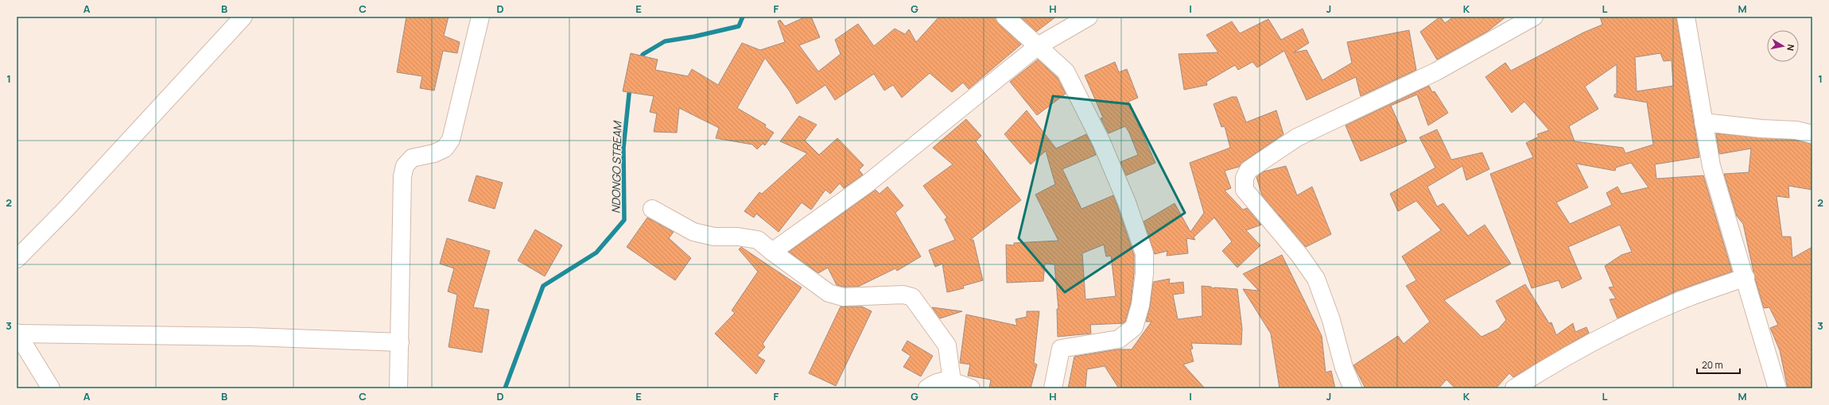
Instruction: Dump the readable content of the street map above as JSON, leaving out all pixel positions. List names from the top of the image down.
{
  "water": ["NDONGO STREAM"],
  "scale_bar": "20 m",
  "north": "right",
  "grid": {
    "columns": [
      "A",
      "B",
      "C",
      "D",
      "E",
      "F",
      "G",
      "H",
      "I",
      "J",
      "K",
      "L",
      "M"
    ],
    "rows": ["1", "2", "3"]
  }
}
